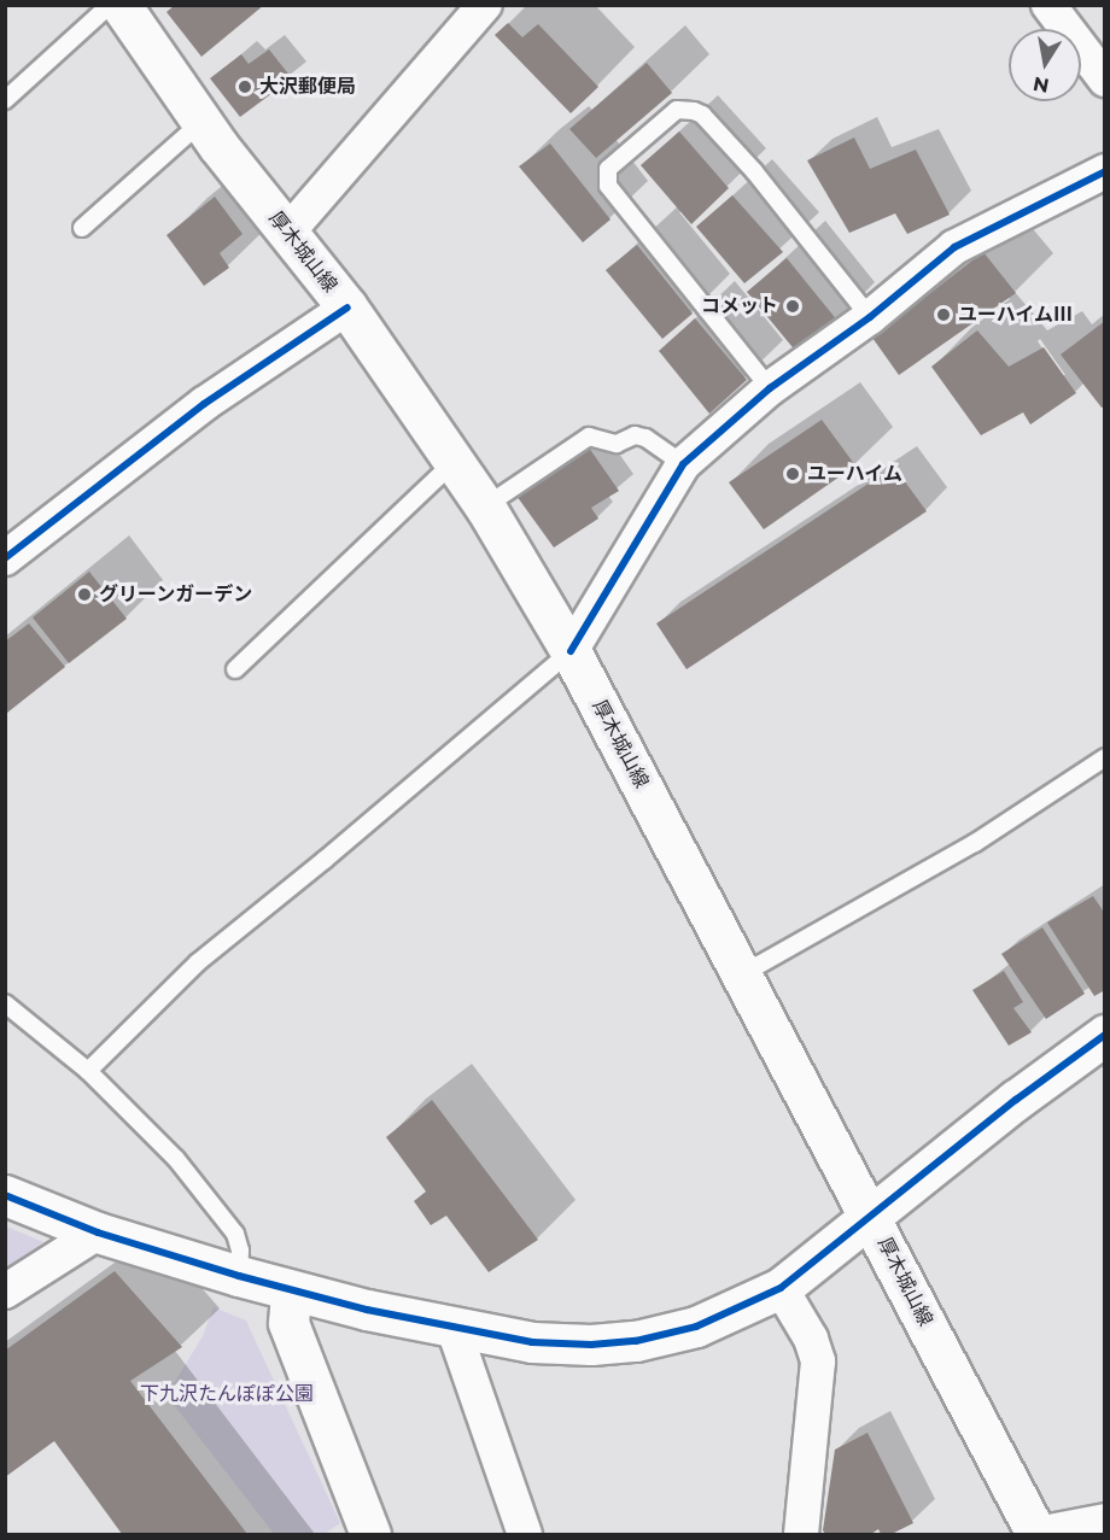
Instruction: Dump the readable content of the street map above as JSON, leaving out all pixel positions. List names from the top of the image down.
{
  "streets": {
    "main road": ["厚木城山線"]
  },
  "parks": ["下九沢たんぽぽ公園"],
  "places": [
    "大沢郵便局",
    "コメット",
    "ユーハイムⅢ",
    "ユーハイム",
    "グリーンガーデン"
  ],
  "north": "bottom"
}
